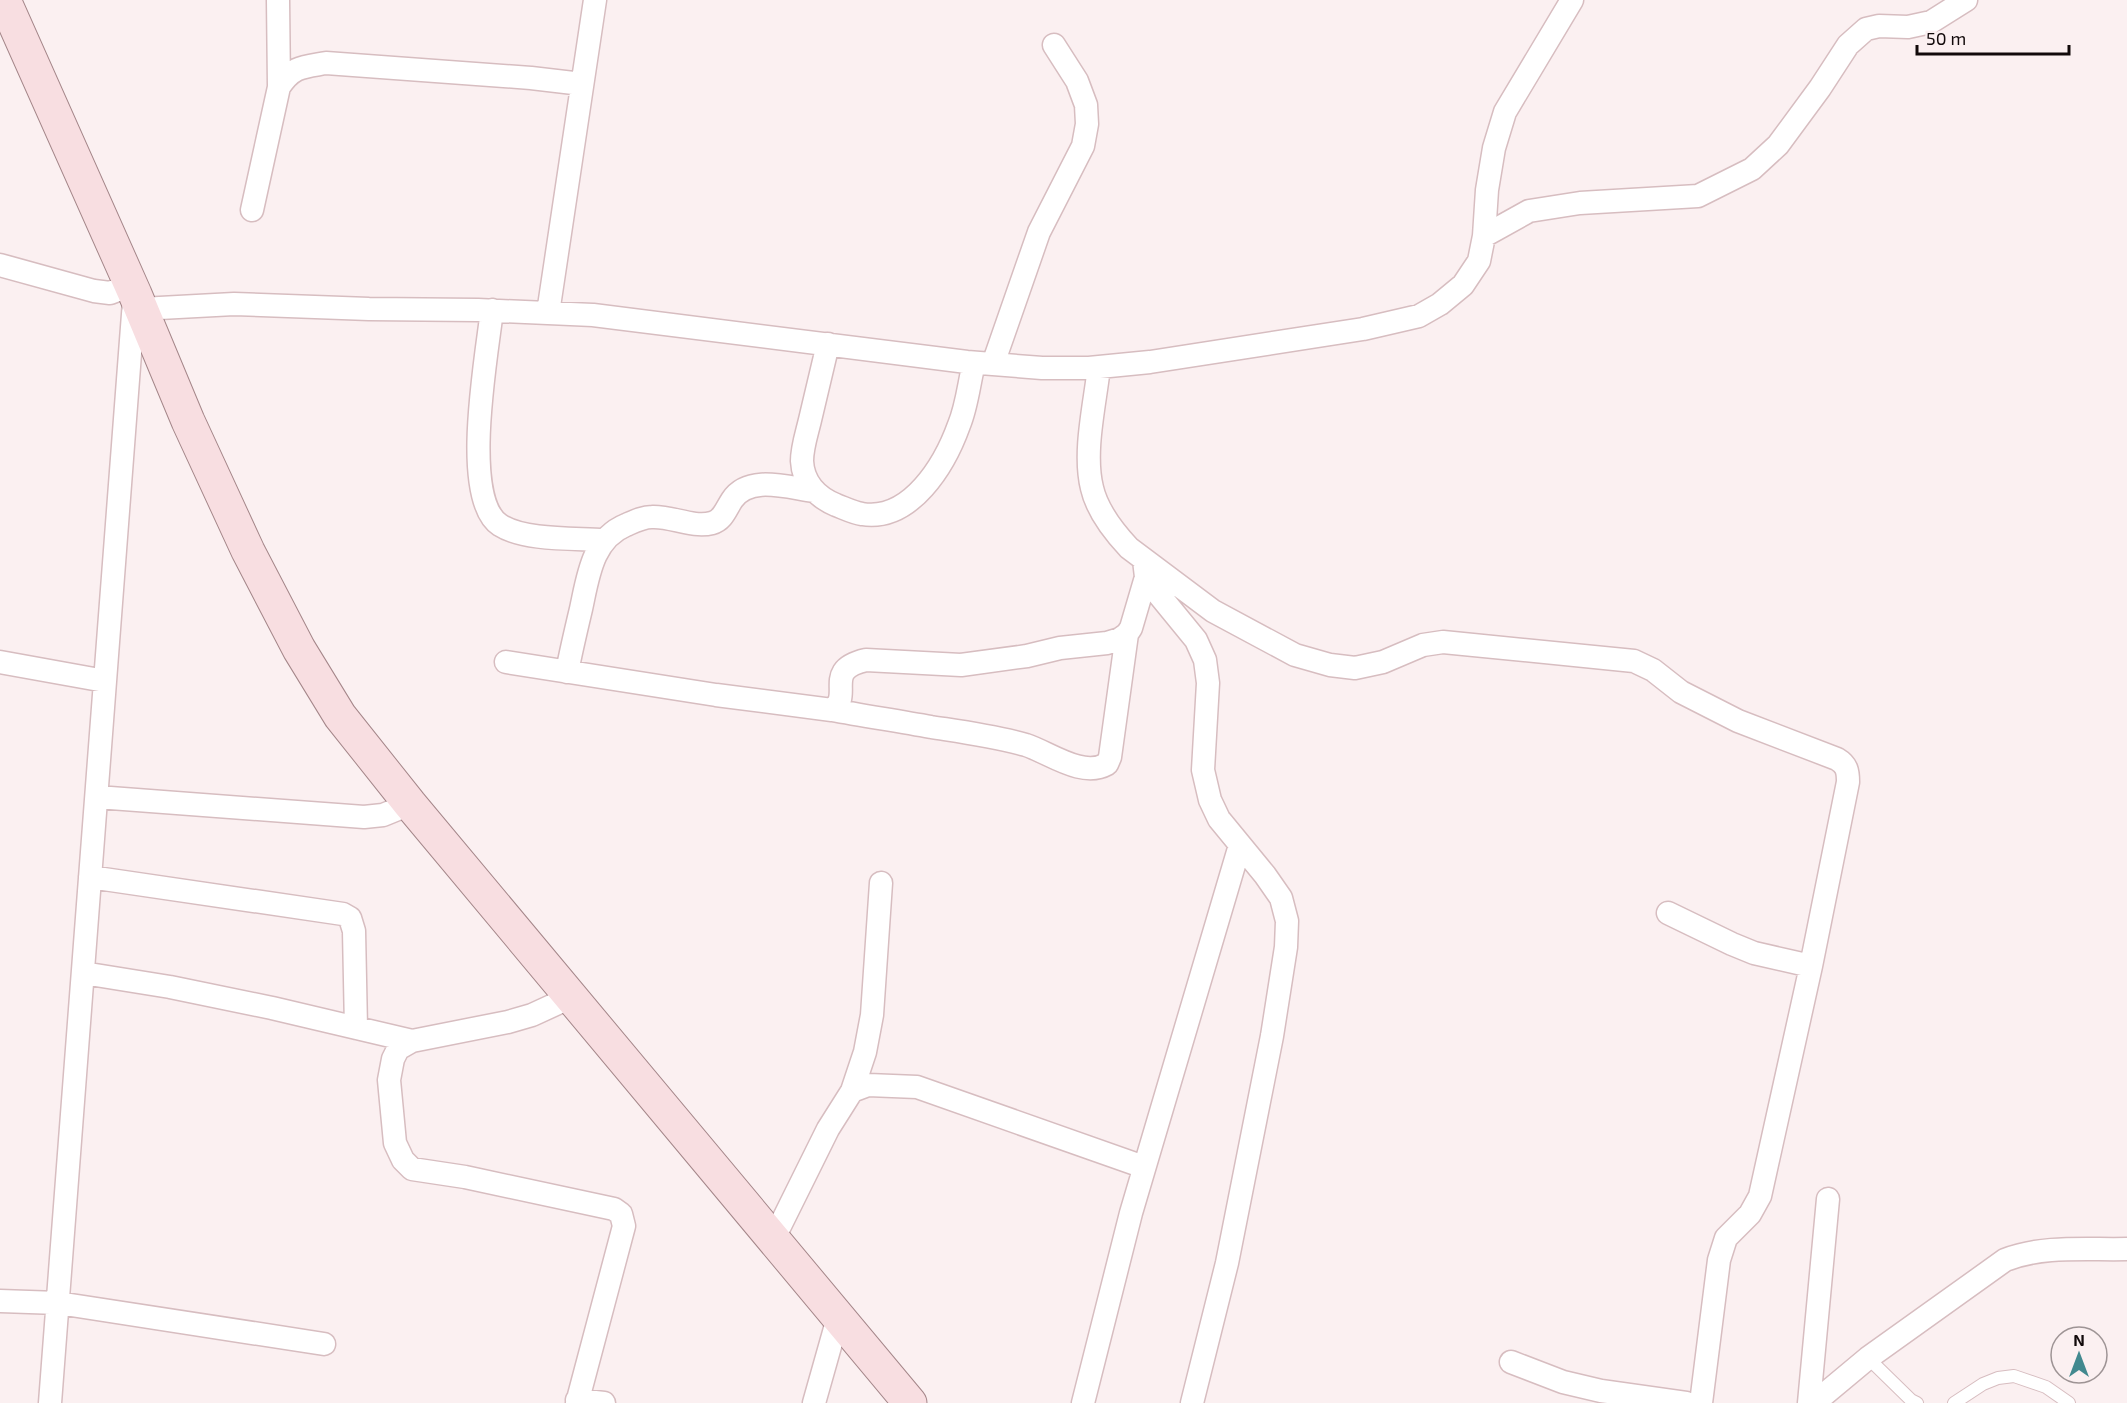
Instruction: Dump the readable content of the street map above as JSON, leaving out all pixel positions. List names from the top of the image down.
{
  "scale_bar": "50 m",
  "north": "top"
}
